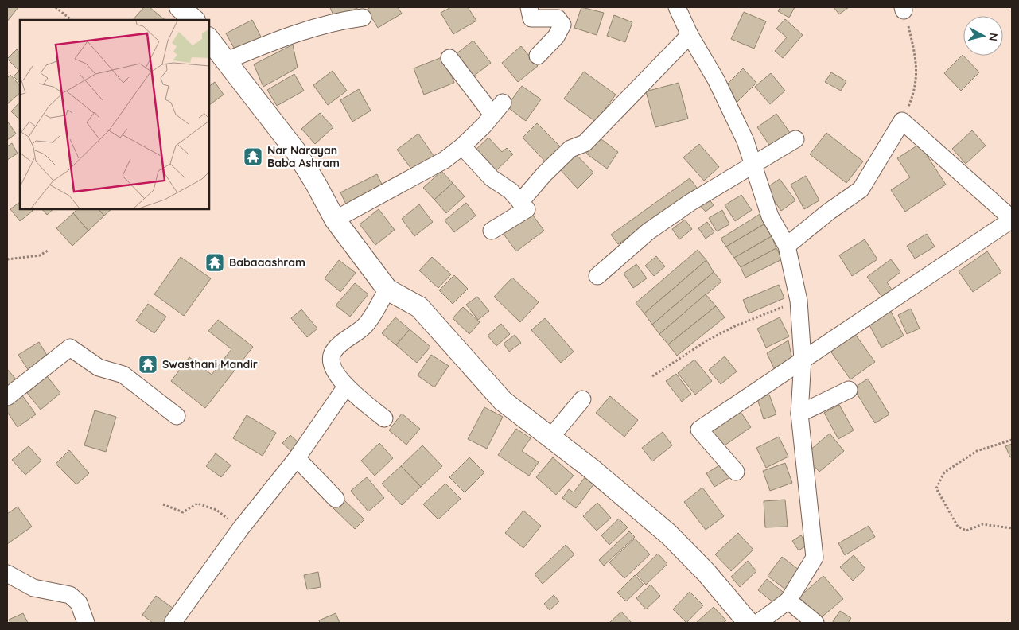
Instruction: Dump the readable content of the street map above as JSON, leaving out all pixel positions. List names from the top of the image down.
{
  "places": {
    "temple": ["Nar Narayan Baba Ashram", "Babaaashram", "Swasthani Mandir"]
  },
  "north": "right"
}
